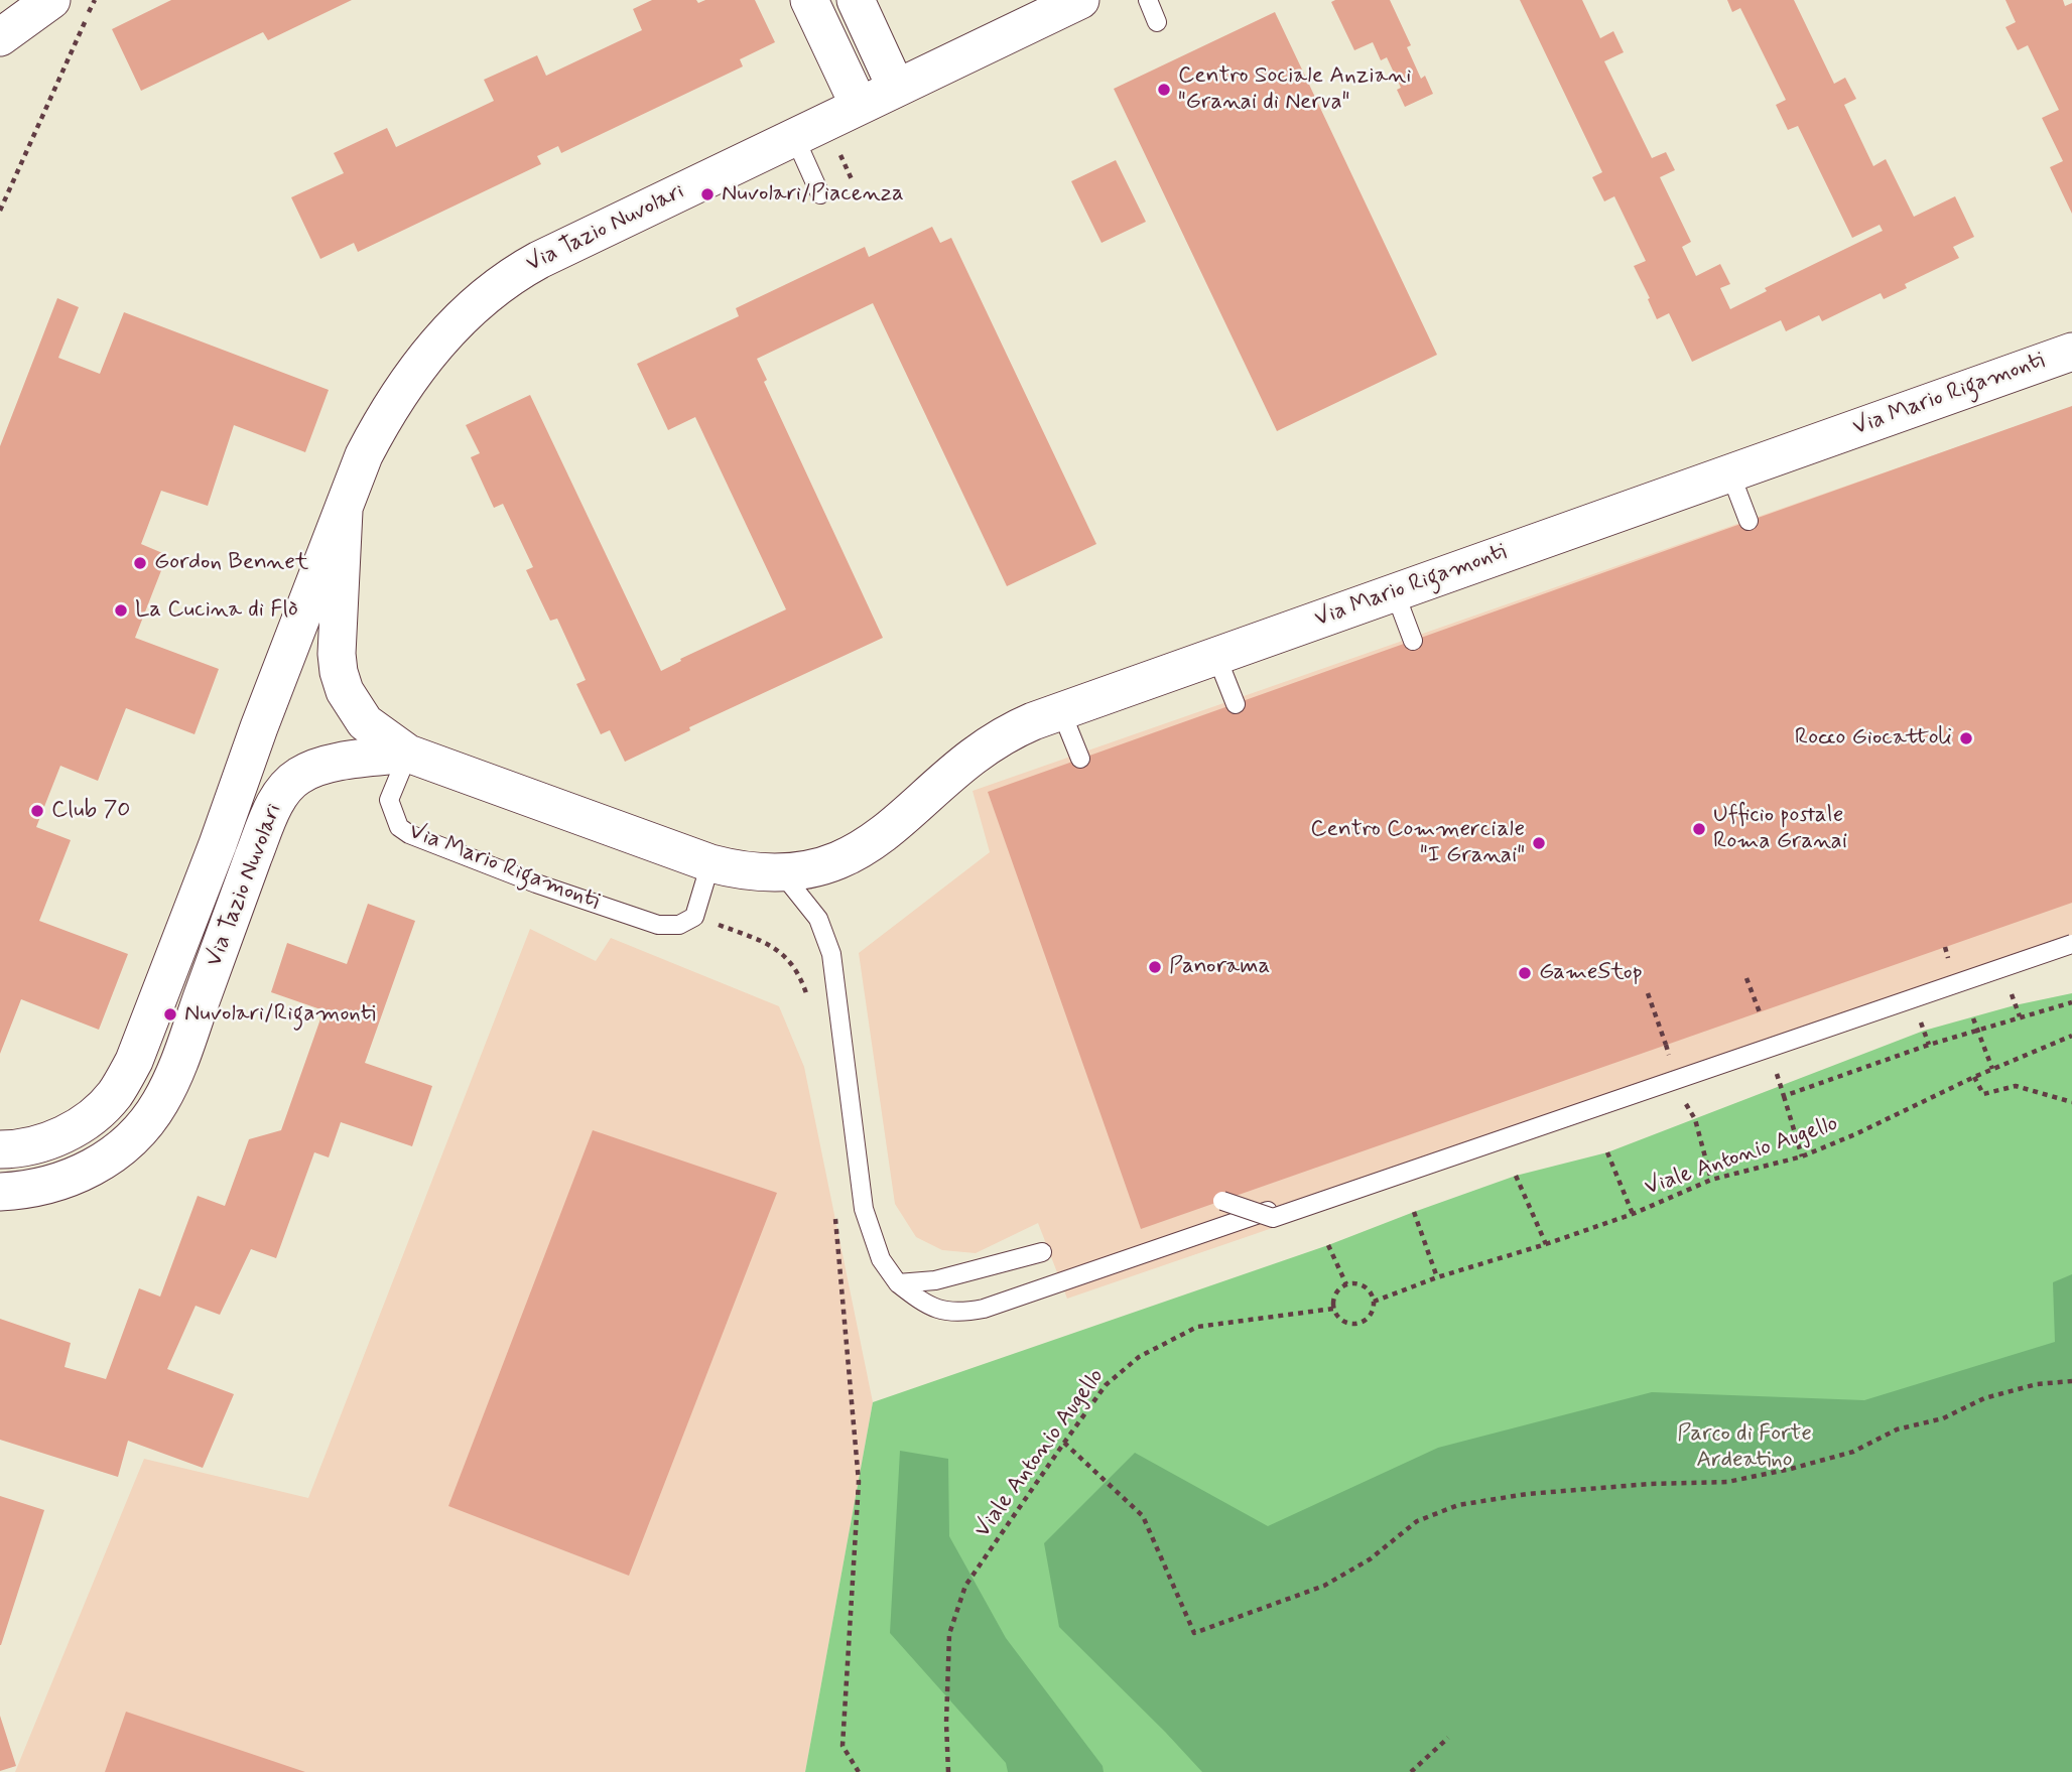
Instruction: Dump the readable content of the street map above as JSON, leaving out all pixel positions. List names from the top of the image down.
{
  "streets": {
    "street": ["Via Tazio Nuvolari", "Via Mario Rigamonti"],
    "path": ["Viale Antonio Augello"]
  },
  "crossings": [
    ["Via Tazio Nuvolari", "Via Mario Rigamonti"]
  ],
  "parks": ["Parco di Forte Ardeatino"],
  "places": [
    "Centro Sociale Anziani \"Granai di Nerva\"",
    "Nuvolari/Piacenza",
    "Gordon Bennet",
    "La Cucina di Flò",
    "Rocco Giocattoli",
    "Club 70",
    "Ufficio postale Roma Granai",
    "Centro Commerciale \"I Granai\"",
    "Panorama",
    "GameStop",
    "Nuvolari/Rigamonti"
  ]
}
